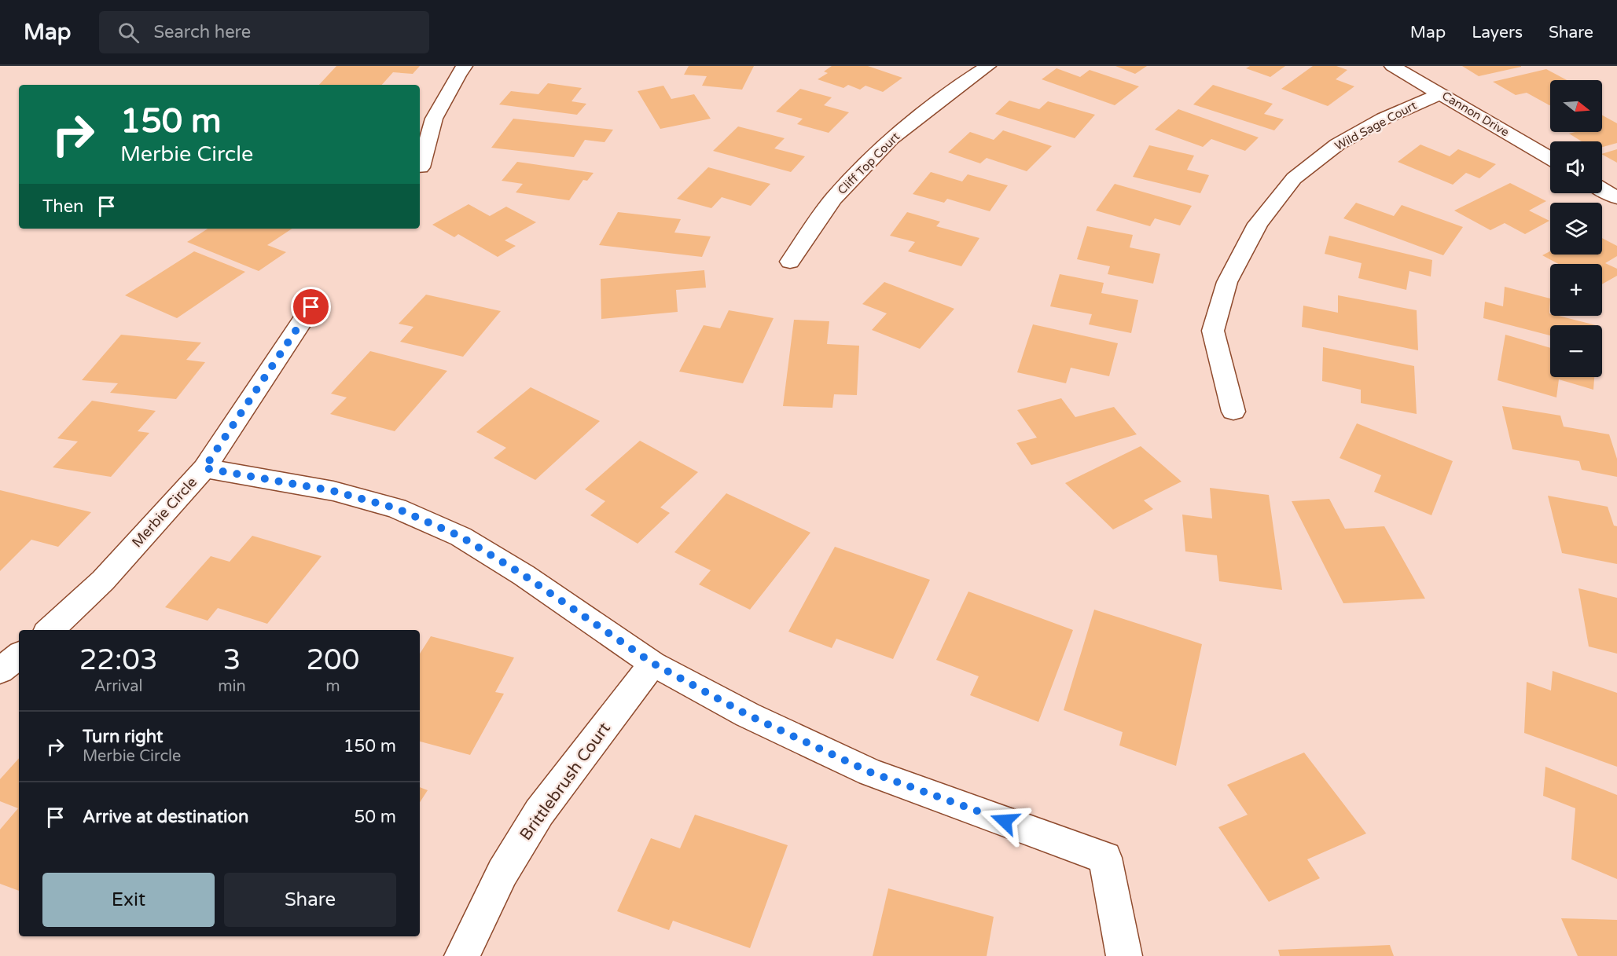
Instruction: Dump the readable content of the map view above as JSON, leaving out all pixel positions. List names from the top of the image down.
{
  "streets": {
    "street": [
      "Cannon Drive",
      "Wild Sage Court",
      "Cliff Top Court",
      "Merbie Circle",
      "Brittlebrush Court"
    ]
  },
  "crossings": [
    ["Cannon Drive", "Wild Sage Court"]
  ],
  "north": "right",
  "page": {
    "header": "Map",
    "search": "Search here",
    "nav": ["Map", "Layers", "Share"],
    "map_buttons": ["+", "−"],
    "turn": ["150 m", "Merbie Circle"],
    "then": "Then",
    "eta": [
      "22:03",
      "Arrival",
      "3",
      "min",
      "200",
      "m"
    ],
    "list": [
      {
        "name": "Turn right",
        "note": "Merbie Circle",
        "value": "150 m"
      },
      {
        "name": "Arrive at destination",
        "value": "50 m"
      }
    ],
    "buttons": ["Exit", "Share"]
  }
}
